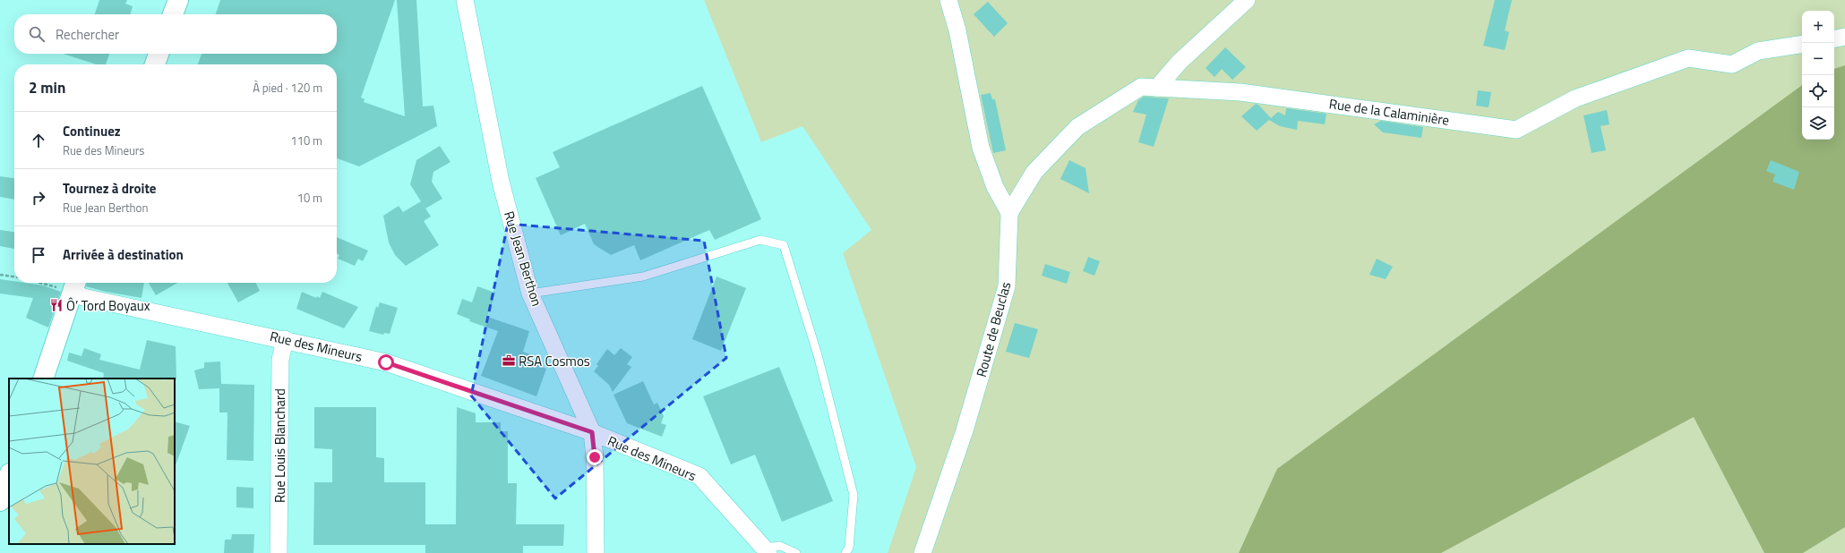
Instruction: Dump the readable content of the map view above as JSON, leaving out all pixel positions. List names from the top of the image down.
{
  "streets": {
    "street": [
      "Rue de la Calaminière",
      "Rue Jean Berthon",
      "Route de Beuclas",
      "Rue des Mineurs",
      "Rue Louis Blanchard"
    ]
  },
  "crossings": [
    ["Rue de la Calaminière", "Route de Beuclas"],
    ["Rue Jean Berthon", "Rue des Mineurs"],
    ["Rue des Mineurs", "Rue Louis Blanchard"]
  ],
  "places": {
    "restaurant": ["Ô’ Tord Boyaux"],
    "office": ["RSA Cosmos"]
  },
  "page": {
    "map_buttons": ["+", "−"],
    "search": "Rechercher",
    "heading": ["2 min", "À pied · 120 m"],
    "list": [
      ["Continuez", "Rue des Mineurs", "110 m"],
      ["Tournez à droite", "Rue Jean Berthon", "10 m"],
      "Arrivée à destination"
    ]
  }
}
